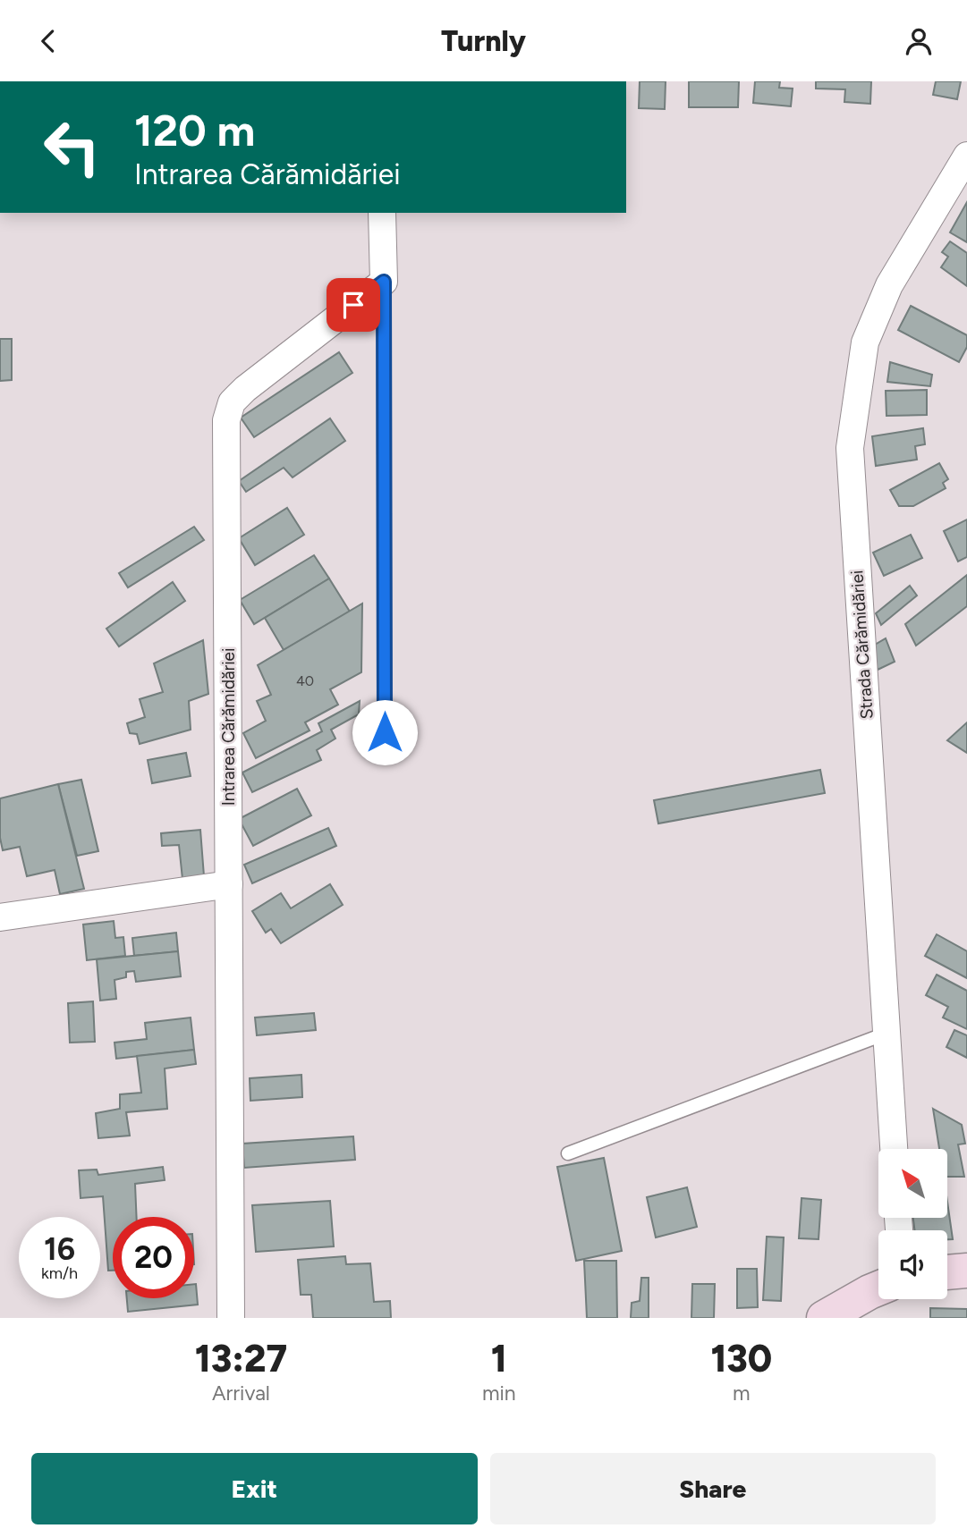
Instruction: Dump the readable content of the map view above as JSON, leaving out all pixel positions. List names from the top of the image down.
{
  "streets": {
    "street": ["Strada Cărămidăriei", "Intrarea Cărămidăriei"]
  },
  "house_numbers": ["40"],
  "north": "top left",
  "page": {
    "header": "Turnly",
    "turn": ["120 m", "Intrarea Cărămidăriei"],
    "speed": "16 km/h",
    "limit": "20",
    "eta": [
      "13:27",
      "Arrival",
      "1",
      "min",
      "130",
      "m"
    ],
    "buttons": ["Exit", "Share"]
  }
}
